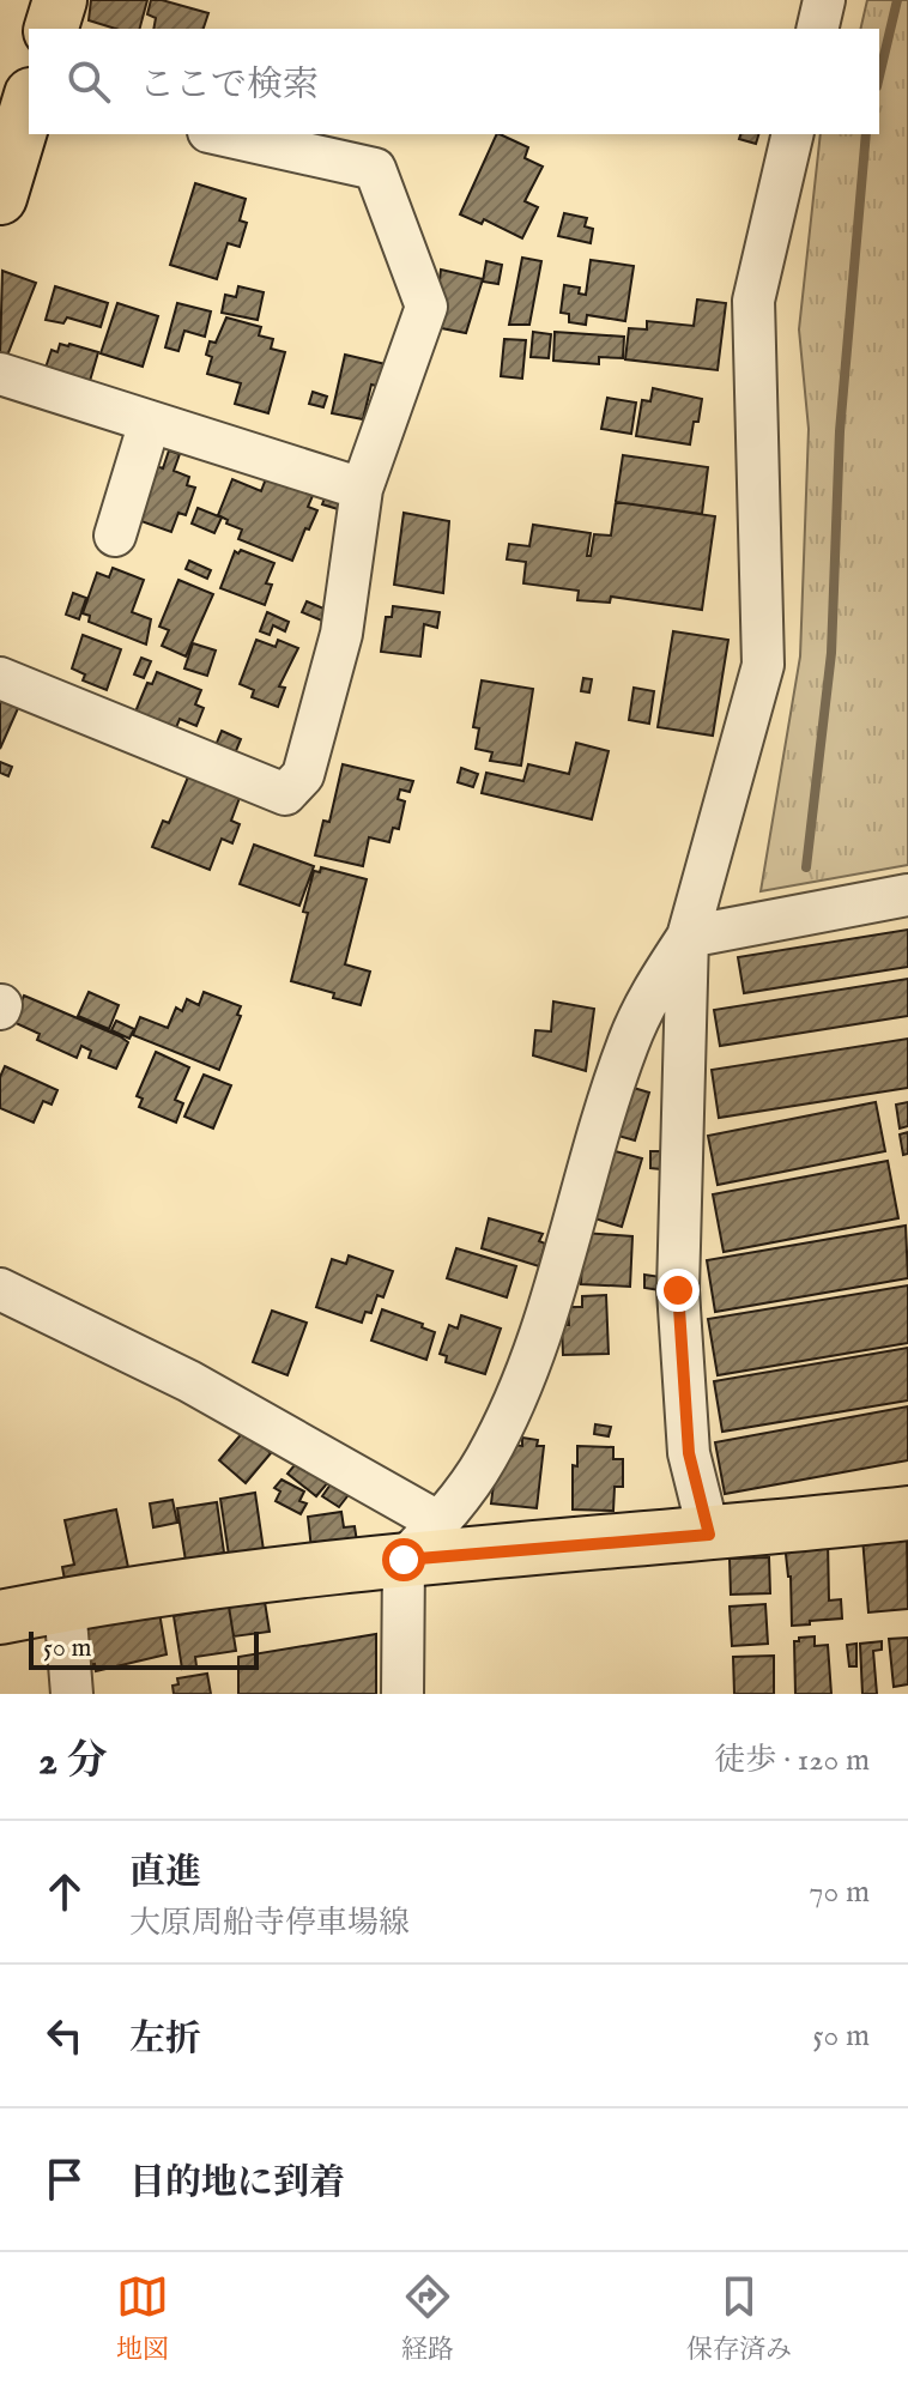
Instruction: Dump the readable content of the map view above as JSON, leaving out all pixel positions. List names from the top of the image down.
{
  "scale_bar": "50 m",
  "page": {
    "search": "ここで検索",
    "scale": "50 m",
    "heading": ["2 分", "徒歩 · 120 m"],
    "list": [
      ["直進", "大原周船寺停車場線", "70 m"],
      ["左折", "50 m"],
      "目的地に到着"
    ],
    "nav": ["地図", "経路", "保存済み"]
  }
}
